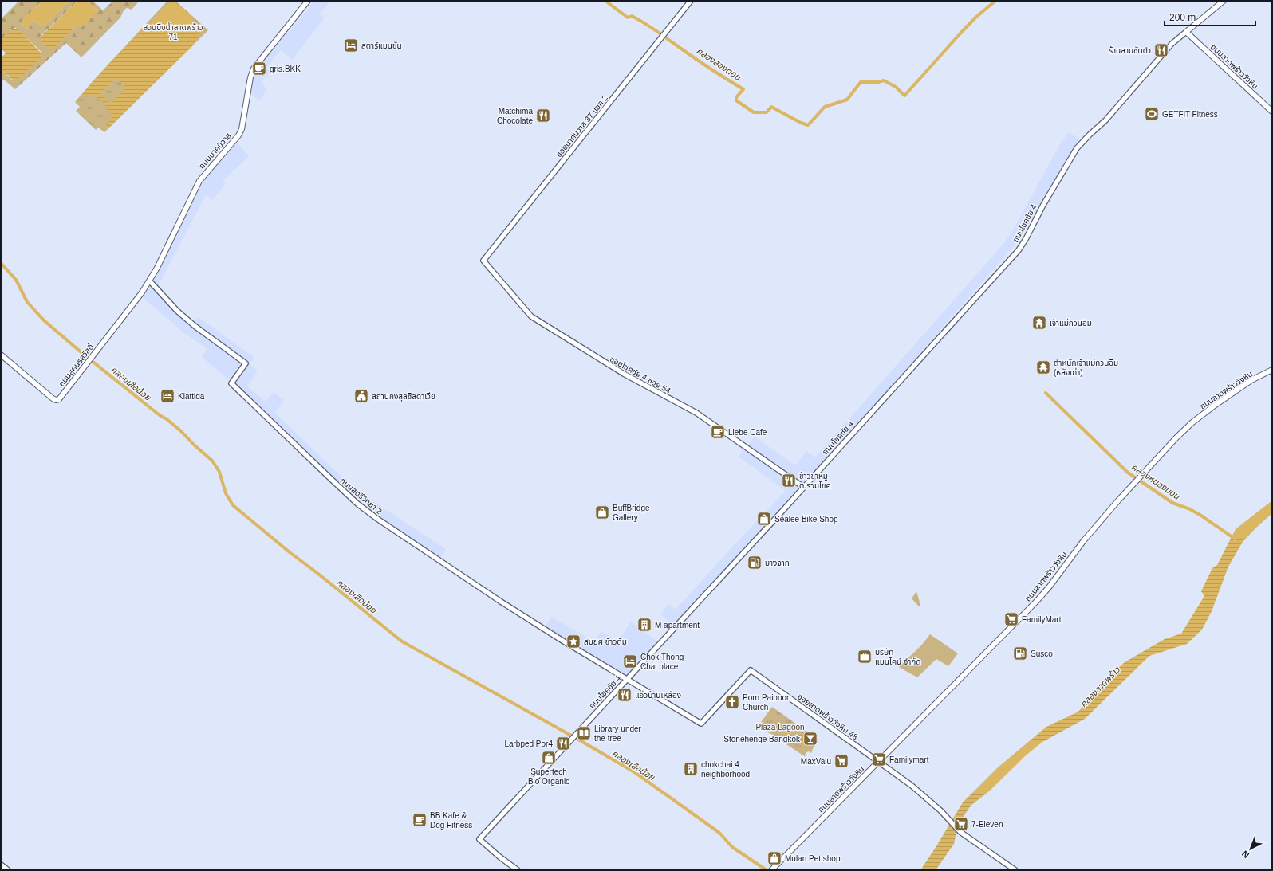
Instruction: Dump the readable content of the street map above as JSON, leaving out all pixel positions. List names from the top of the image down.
{
  "streets": {
    "main road": [
      "ถนนลาดพร้าววังหิน",
      "ถนนนาคนิวาส",
      "ถนนโชคชัย 4",
      "ถนนสุคนธสวัสดิ์"
    ],
    "street": [
      "ซอยนาคนวาส 37 แยก 2",
      "ซอยโชคชัย 4 ซอย 54",
      "ถนนสตรีวิทยา 2",
      "ซอยลาดพร้าววังหิน 48"
    ]
  },
  "crossings": [
    ["ถนนลาดพร้าววังหิน", "ถนนโชคชัย 4"],
    ["ถนนลาดพร้าววังหิน", "ซอยลาดพร้าววังหิน 48"],
    ["ซอยนาคนวาส 37 แยก 2", "ซอยโชคชัย 4 ซอย 54"],
    ["ถนนนาคนิวาส", "ถนนสุคนธสวัสดิ์"],
    ["ถนนนาคนิวาส", "ถนนสตรีวิทยา 2"],
    ["ถนนโชคชัย 4", "ซอยโชคชัย 4 ซอย 54"],
    ["ถนนโชคชัย 4", "ถนนสตรีวิทยา 2"],
    ["ถนนโชคชัย 4", "ซอยลาดพร้าววังหิน 48"],
    ["ถนนสุคนธสวัสดิ์", "ถนนสตรีวิทยา 2"],
    ["ถนนสตรีวิทยา 2", "ซอยลาดพร้าววังหิน 48"]
  ],
  "water": [
    "คลองสองตอน",
    "คลองเสือน้อย",
    "คลองหนองบอน",
    "คลองลาดพร้าว"
  ],
  "parks": ["สวนบึงน้ำลาดพร้าว 71", "Plaza Lagoon"],
  "places": {
    "hotel": ["สตาร์แมนชั่น", "Kiattida", "Chok Thong Chai place"],
    "restaurant": [
      "ร้านลาบซัดดำ",
      "Matchima Chocolate",
      "ข้าวขาหมู ต.รวมโชค",
      "แอ่วบ้านเหลือง",
      "Larbped Por4"
    ],
    "cafe": ["gris.BKK", "Liebe Cafe", "BB Kafe & Dog Fitness"],
    "sports": ["GETFiT Fitness"],
    "temple": ["เจ้าแม่กวนอิม", "ตำหนักเจ้าแม่กวนอิม (หลังเก่า)"],
    "public building": ["สถานกงสุลซิลดาเวีย"],
    "shop": [
      "BuffBridge Gallery",
      "Sealee Bike Shop",
      "Supertech Bio Organic",
      "Mulan Pet shop"
    ],
    "fuel station": ["บางจาก", "Susco"],
    "supermarket": [
      "FamilyMart",
      "Familymart",
      "MaxValu",
      "7-Eleven"
    ],
    "building": ["M apartment", "chokchai 4 neighborhood"],
    "place": ["สมยศ ข้าวต้ม"],
    "office": ["บริษัท แมนไคน์ จำกัด"],
    "church": ["Porn Paiboon Church"],
    "library": ["Library under the tree"],
    "bar": ["Stonehenge Bangkok"]
  },
  "scale_bar": "200 m",
  "north": "bottom left"
}
